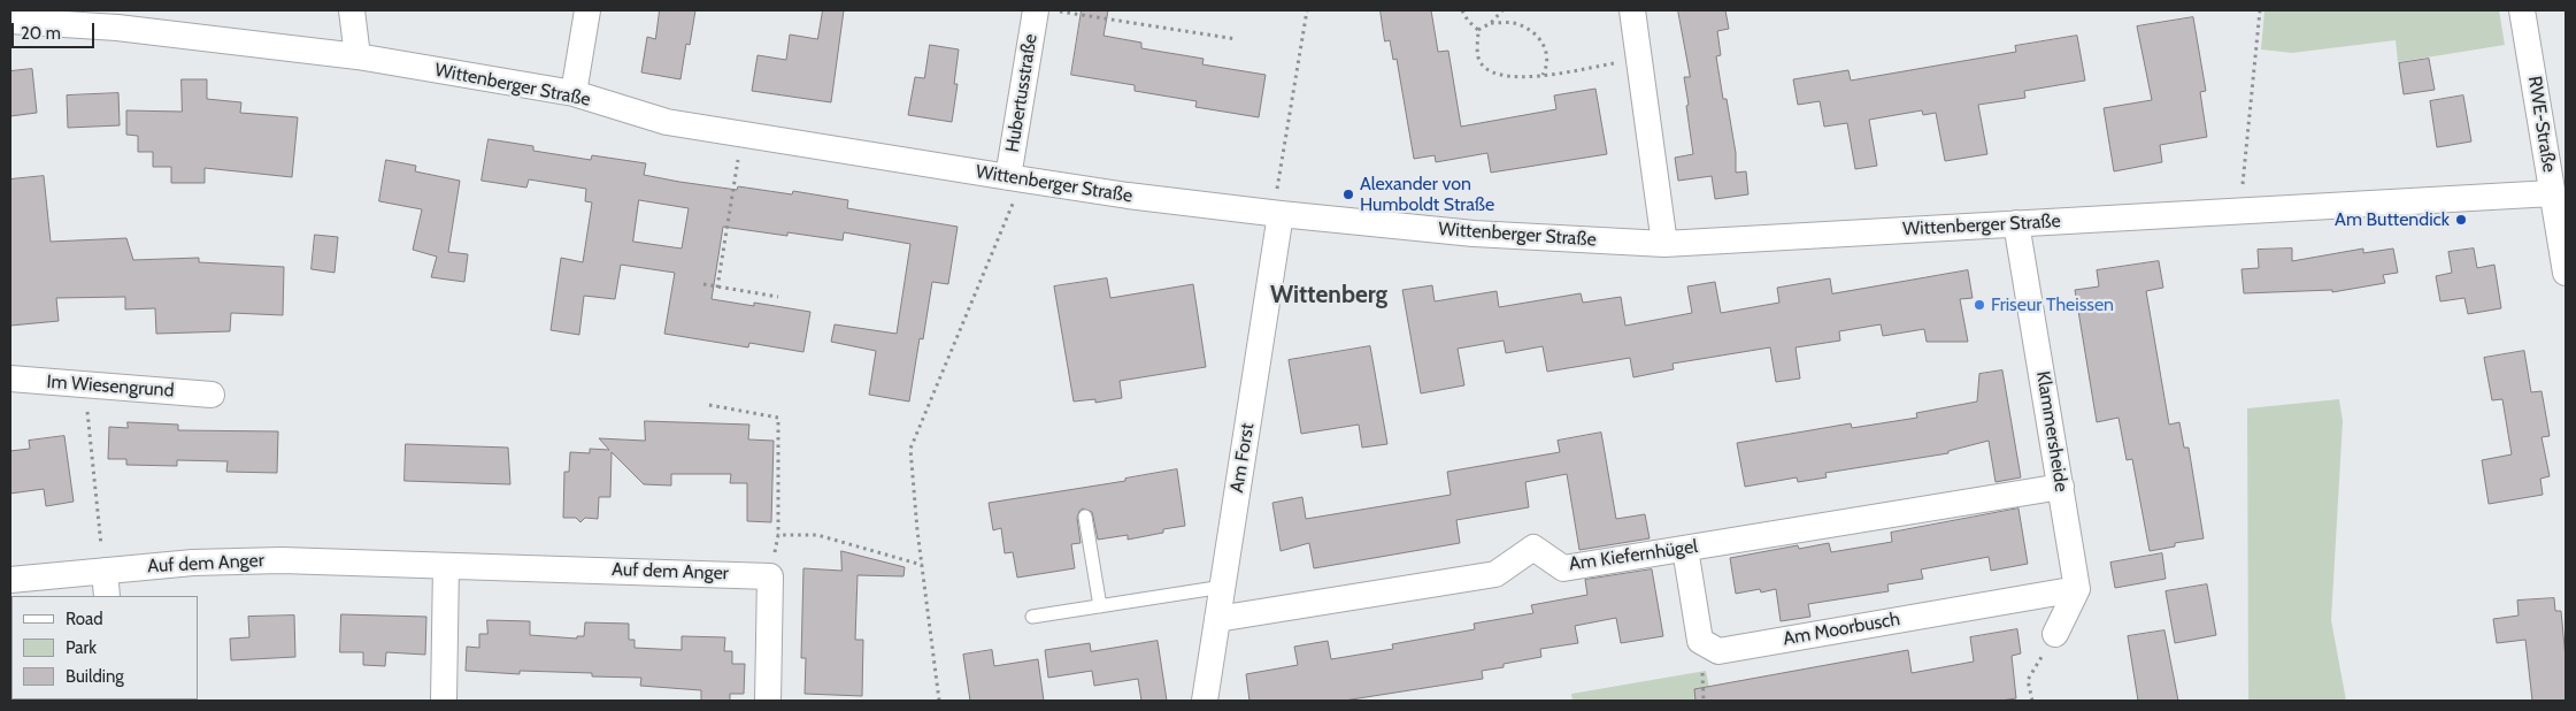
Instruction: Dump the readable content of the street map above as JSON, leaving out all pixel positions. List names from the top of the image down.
{
  "streets": {
    "street": [
      "Wittenberger Straße",
      "Hubertusstraße",
      "RWE-Straße",
      "Im Wiesengrund",
      "Klammersheide",
      "Am Forst",
      "Am Kiefernhügel",
      "Auf dem Anger",
      "Am Moorbusch"
    ]
  },
  "crossings": [
    ["Wittenberger Straße", "Hubertusstraße"],
    ["Wittenberger Straße", "RWE-Straße"],
    ["Wittenberger Straße", "Klammersheide"],
    ["Wittenberger Straße", "Am Forst"],
    ["Klammersheide", "Am Kiefernhügel"],
    ["Klammersheide", "Am Moorbusch"],
    ["Am Forst", "Am Kiefernhügel"],
    ["Am Kiefernhügel", "Am Moorbusch"]
  ],
  "districts": ["Wittenberg"],
  "places": ["Alexander von Humboldt Straße", "Am Buttendick", "Friseur Theissen"],
  "legend": ["Road", "Park", "Building"],
  "scale_bar": "20 m"
}
